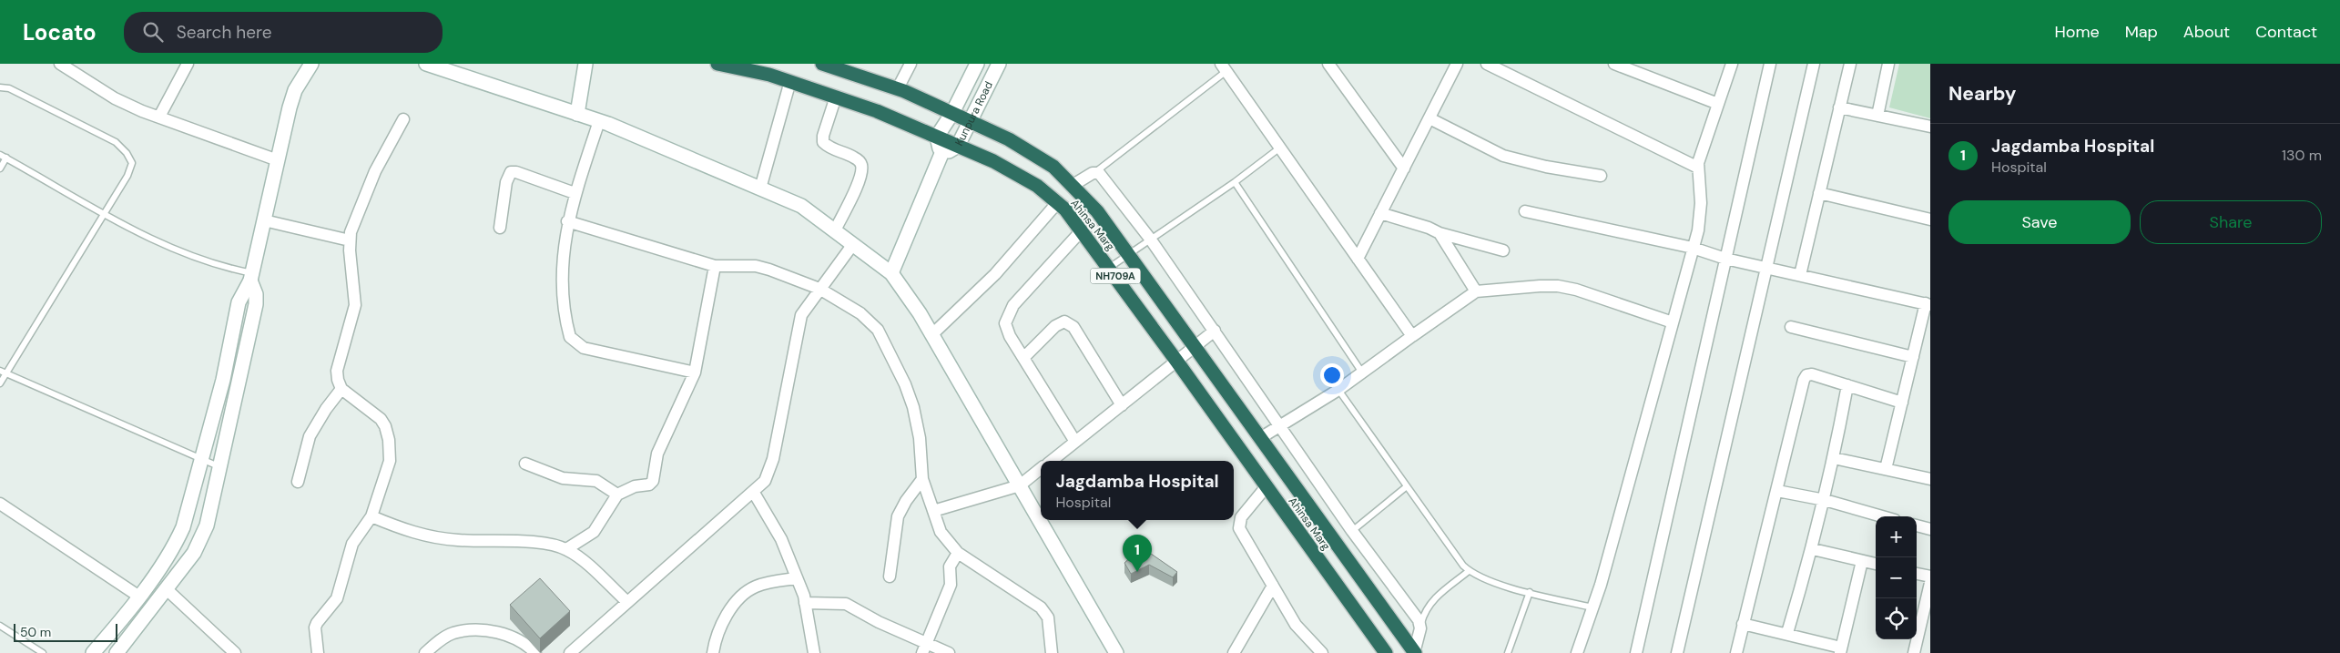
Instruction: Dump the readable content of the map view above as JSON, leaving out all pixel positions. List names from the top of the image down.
{
  "streets": {
    "highway": ["Ahinsa Marg", "NH709A"],
    "street": ["Kunpura Road"]
  },
  "crossings": [
    ["Kunpura Road", "Ahinsa Marg"]
  ],
  "scale_bar": "50 m",
  "page": {
    "header": "Locato",
    "search": "Search here",
    "nav": [
      "Home",
      "Map",
      "About",
      "Contact"
    ],
    "heading": "Nearby",
    "list": [
      {
        "mark": "1",
        "name": "Jagdamba Hospital",
        "note": "Hospital",
        "value": "130 m"
      }
    ],
    "buttons": ["Save", "Share"],
    "popup": ["Jagdamba Hospital", "Hospital"],
    "map_buttons": ["+", "−"],
    "pins": "1",
    "scale": "50 m"
  }
}
